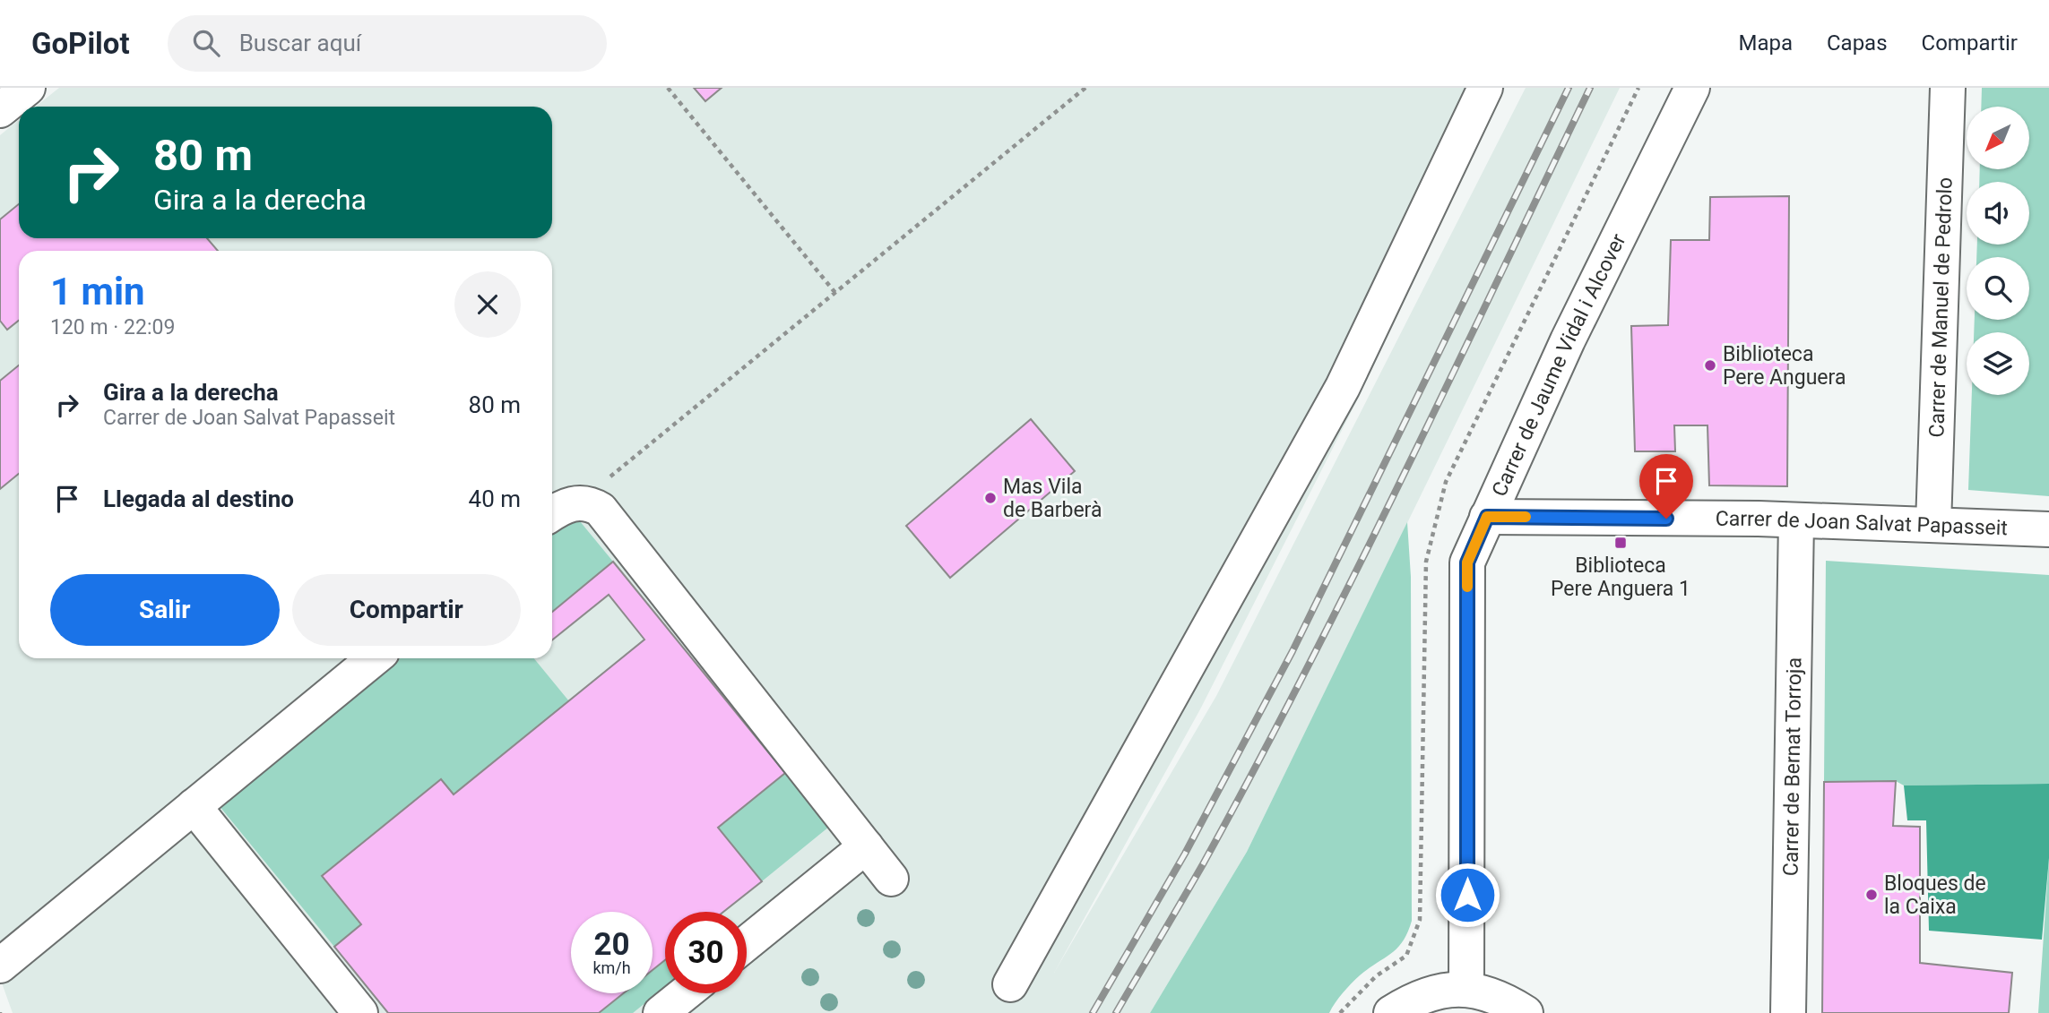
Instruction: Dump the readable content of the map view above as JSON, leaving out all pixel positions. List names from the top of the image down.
{
  "streets": {
    "street": [
      "Carrer de Manuel de Pedrolo",
      "Carrer de Jaume Vidal i Alcover",
      "Carrer de Joan Salvat Papasseit",
      "Carrer de Bernat Torroja"
    ]
  },
  "crossings": [
    ["Carrer de Manuel de Pedrolo", "Carrer de Joan Salvat Papasseit"],
    ["Carrer de Jaume Vidal i Alcover", "Carrer de Joan Salvat Papasseit"],
    ["Carrer de Joan Salvat Papasseit", "Carrer de Bernat Torroja"]
  ],
  "places": {
    "other": ["Biblioteca Pere Anguera", "Mas Vila de Barberà", "Bloques de la Caixa"],
    "transit": ["Biblioteca Pere Anguera 1"]
  },
  "north": "bottom left",
  "page": {
    "header": "GoPilot",
    "search": "Buscar aquí",
    "nav": ["Mapa", "Capas", "Compartir"],
    "turn": ["80 m", "Gira a la derecha"],
    "heading": ["1 min", "120 m · 22:09"],
    "list": [
      {
        "name": "Gira a la derecha",
        "note": "Carrer de Joan Salvat Papasseit",
        "value": "80 m"
      },
      {
        "name": "Llegada al destino",
        "value": "40 m"
      }
    ],
    "buttons": ["Salir", "Compartir"],
    "speed": "20 km/h",
    "limit": "30"
  }
}
